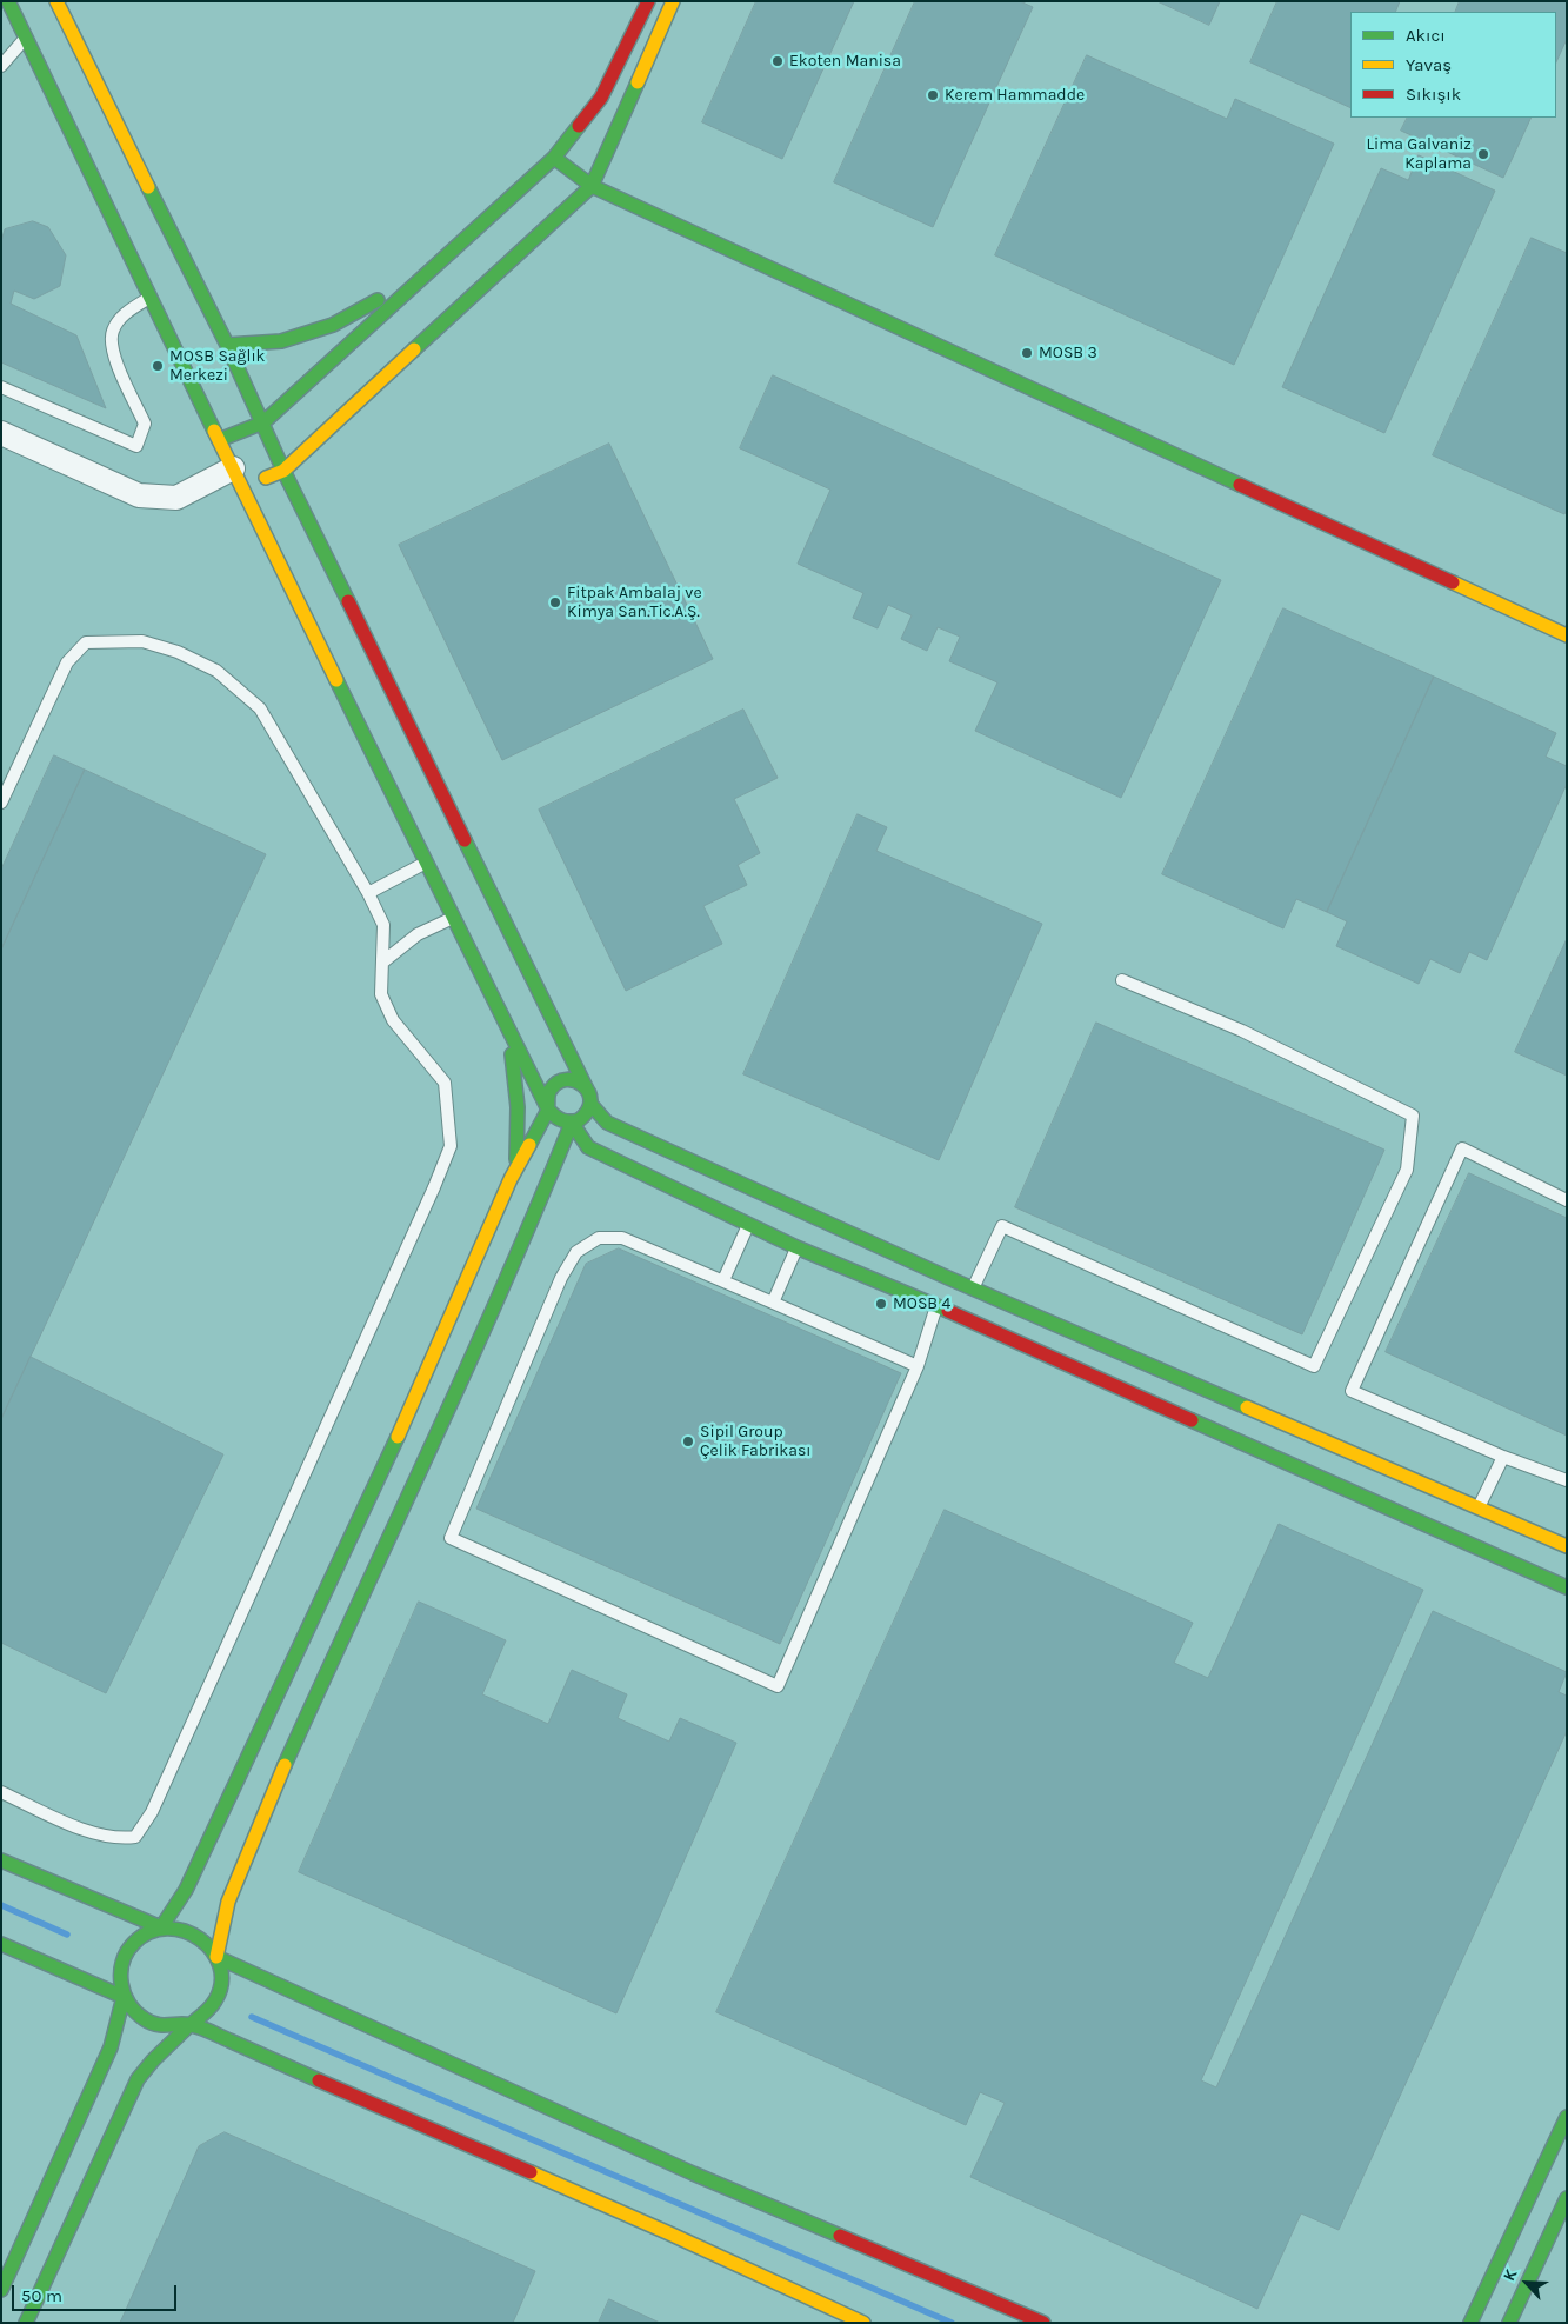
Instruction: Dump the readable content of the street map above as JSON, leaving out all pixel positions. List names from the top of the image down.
{
  "places": [
    "Ekoten Manisa",
    "Kerem Hammadde",
    "Lima Galvaniz Kaplama",
    "MOSB 3",
    "MOSB Sağlık Merkezi",
    "Fitpak Ambalaj ve Kimya San.Tic.A.Ş.",
    "MOSB 4",
    "Sipil Group Çelik Fabrikası"
  ],
  "legend": ["Akıcı", "Yavaş", "Sıkışık"],
  "scale_bar": "50 m",
  "north": "top left"
}
